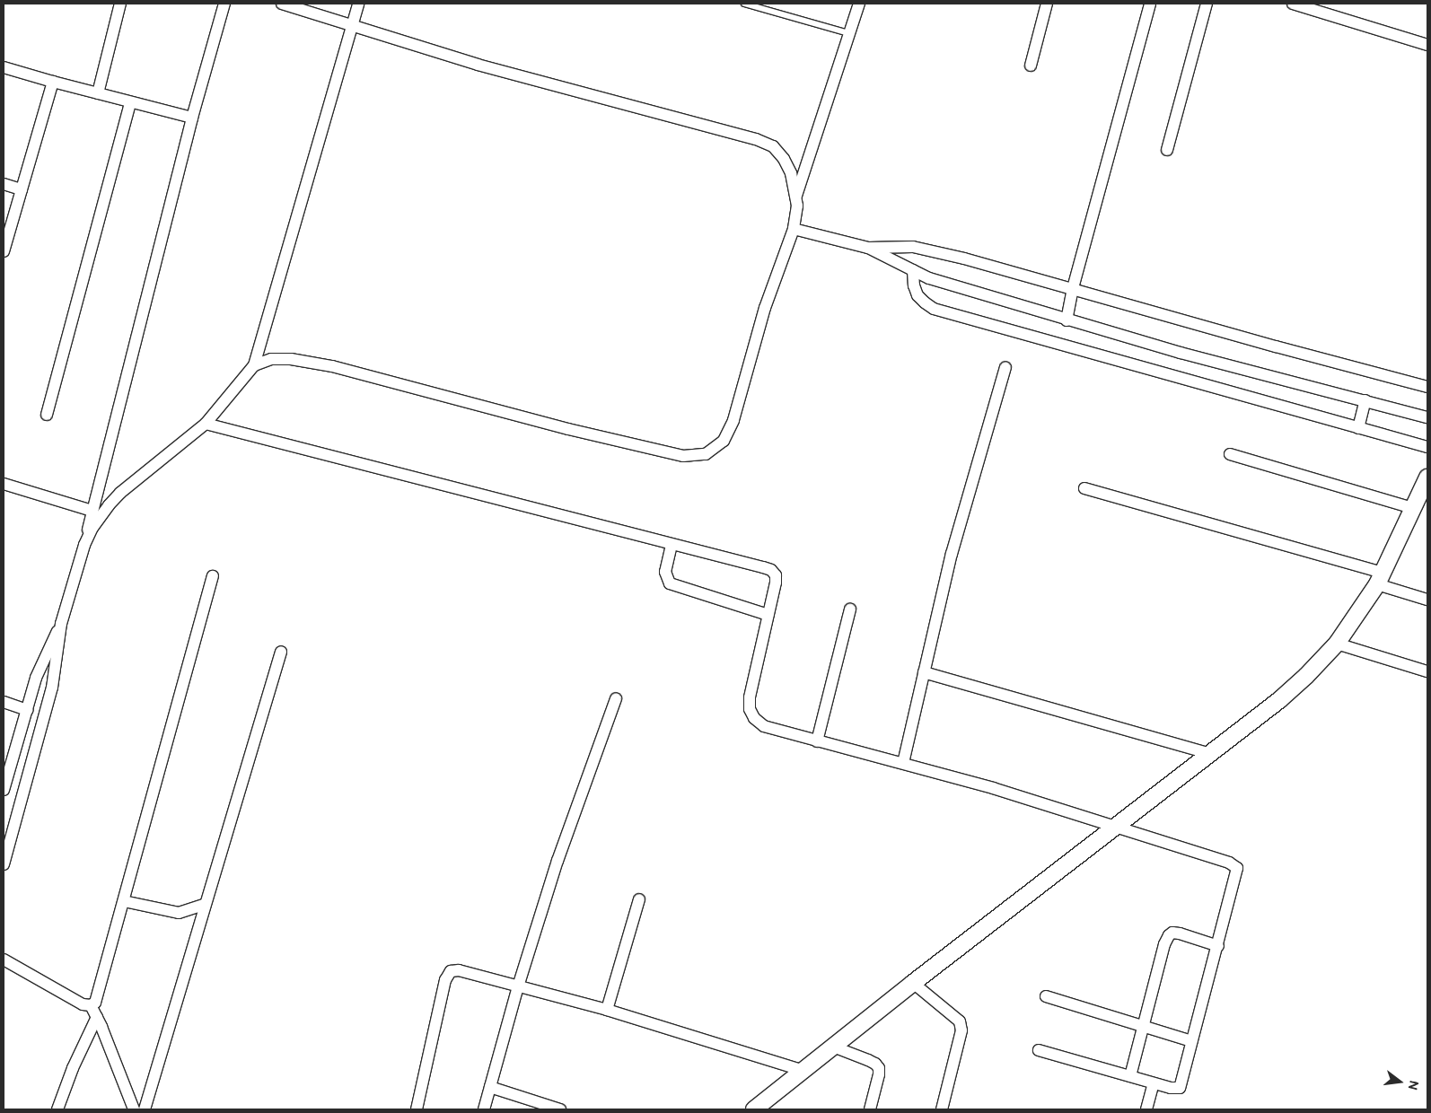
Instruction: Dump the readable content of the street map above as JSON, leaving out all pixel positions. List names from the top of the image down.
{
  "north": "right"
}
